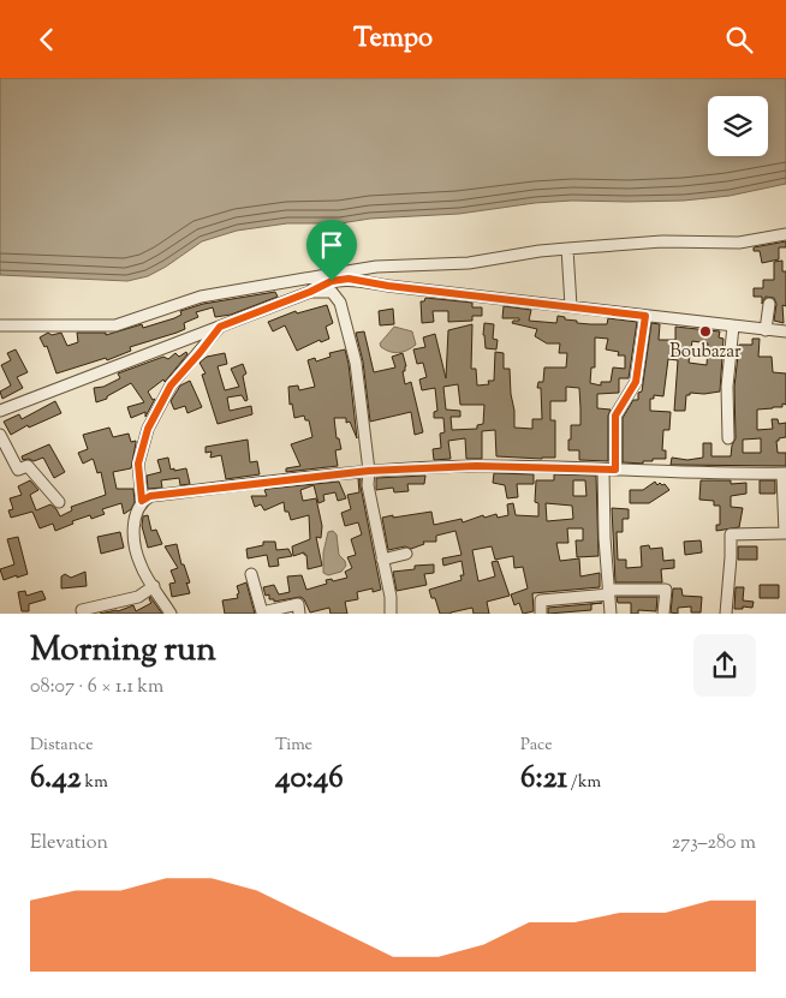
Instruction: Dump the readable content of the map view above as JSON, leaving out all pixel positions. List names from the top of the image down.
{
  "places": ["Boubazar"],
  "page": {
    "header": "Tempo",
    "heading": ["Morning run", "08:07 · 6 × 1.1 km"],
    "stats": [
      ["Distance", "6.42 km"],
      ["Time", "40:46"],
      ["Pace", "6:21 /km"]
    ],
    "chart": ["Elevation", "273–280 m"]
  }
}
